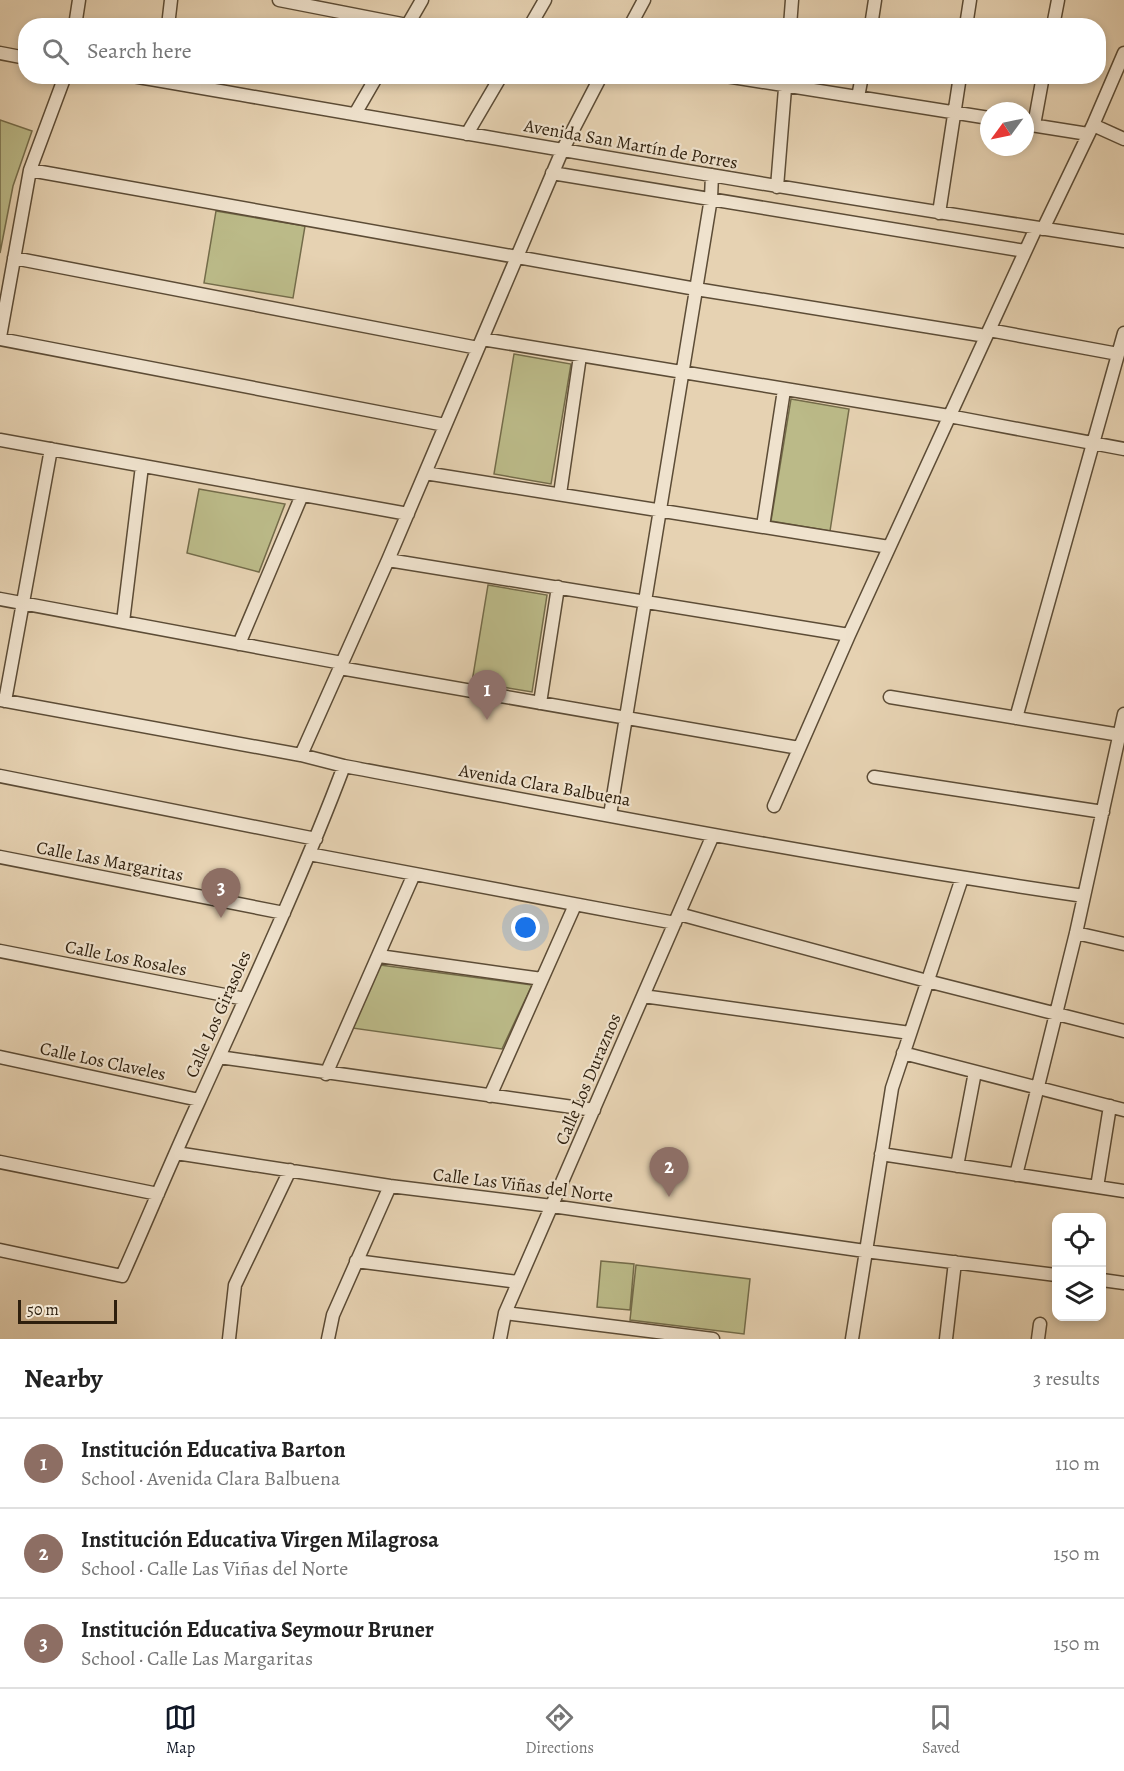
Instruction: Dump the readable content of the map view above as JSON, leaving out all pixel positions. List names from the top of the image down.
{
  "streets": {
    "street": [
      "Avenida San Martín de Porres",
      "Avenida Clara Balbuena",
      "Calle Las Margaritas",
      "Calle Los Rosales",
      "Calle Los Girasoles",
      "Calle Los Claveles",
      "Calle Los Duraznos",
      "Calle Las Viñas del Norte"
    ]
  },
  "crossings": [
    ["Avenida Clara Balbuena", "Calle Los Girasoles"],
    ["Avenida Clara Balbuena", "Calle Los Duraznos"],
    ["Calle Las Margaritas", "Calle Los Girasoles"],
    ["Calle Los Rosales", "Calle Los Girasoles"],
    ["Calle Los Girasoles", "Calle Los Claveles"],
    ["Calle Los Girasoles", "Calle Las Viñas del Norte"],
    ["Calle Los Duraznos", "Calle Las Viñas del Norte"]
  ],
  "scale_bar": "50 m",
  "north": "bottom left",
  "page": {
    "search": "Search here",
    "pins": ["1", "3", "2"],
    "scale": "50 m",
    "heading": ["Nearby", "3 results"],
    "list": [
      {
        "mark": "1",
        "name": "Institución Educativa Barton",
        "note": "School · Avenida Clara Balbuena",
        "value": "110 m"
      },
      {
        "mark": "2",
        "name": "Institución Educativa Virgen Milagrosa",
        "note": "School · Calle Las Viñas del Norte",
        "value": "150 m"
      },
      {
        "mark": "3",
        "name": "Institución Educativa Seymour Bruner",
        "note": "School · Calle Las Margaritas",
        "value": "150 m"
      }
    ],
    "nav": ["Map", "Directions", "Saved"]
  }
}
